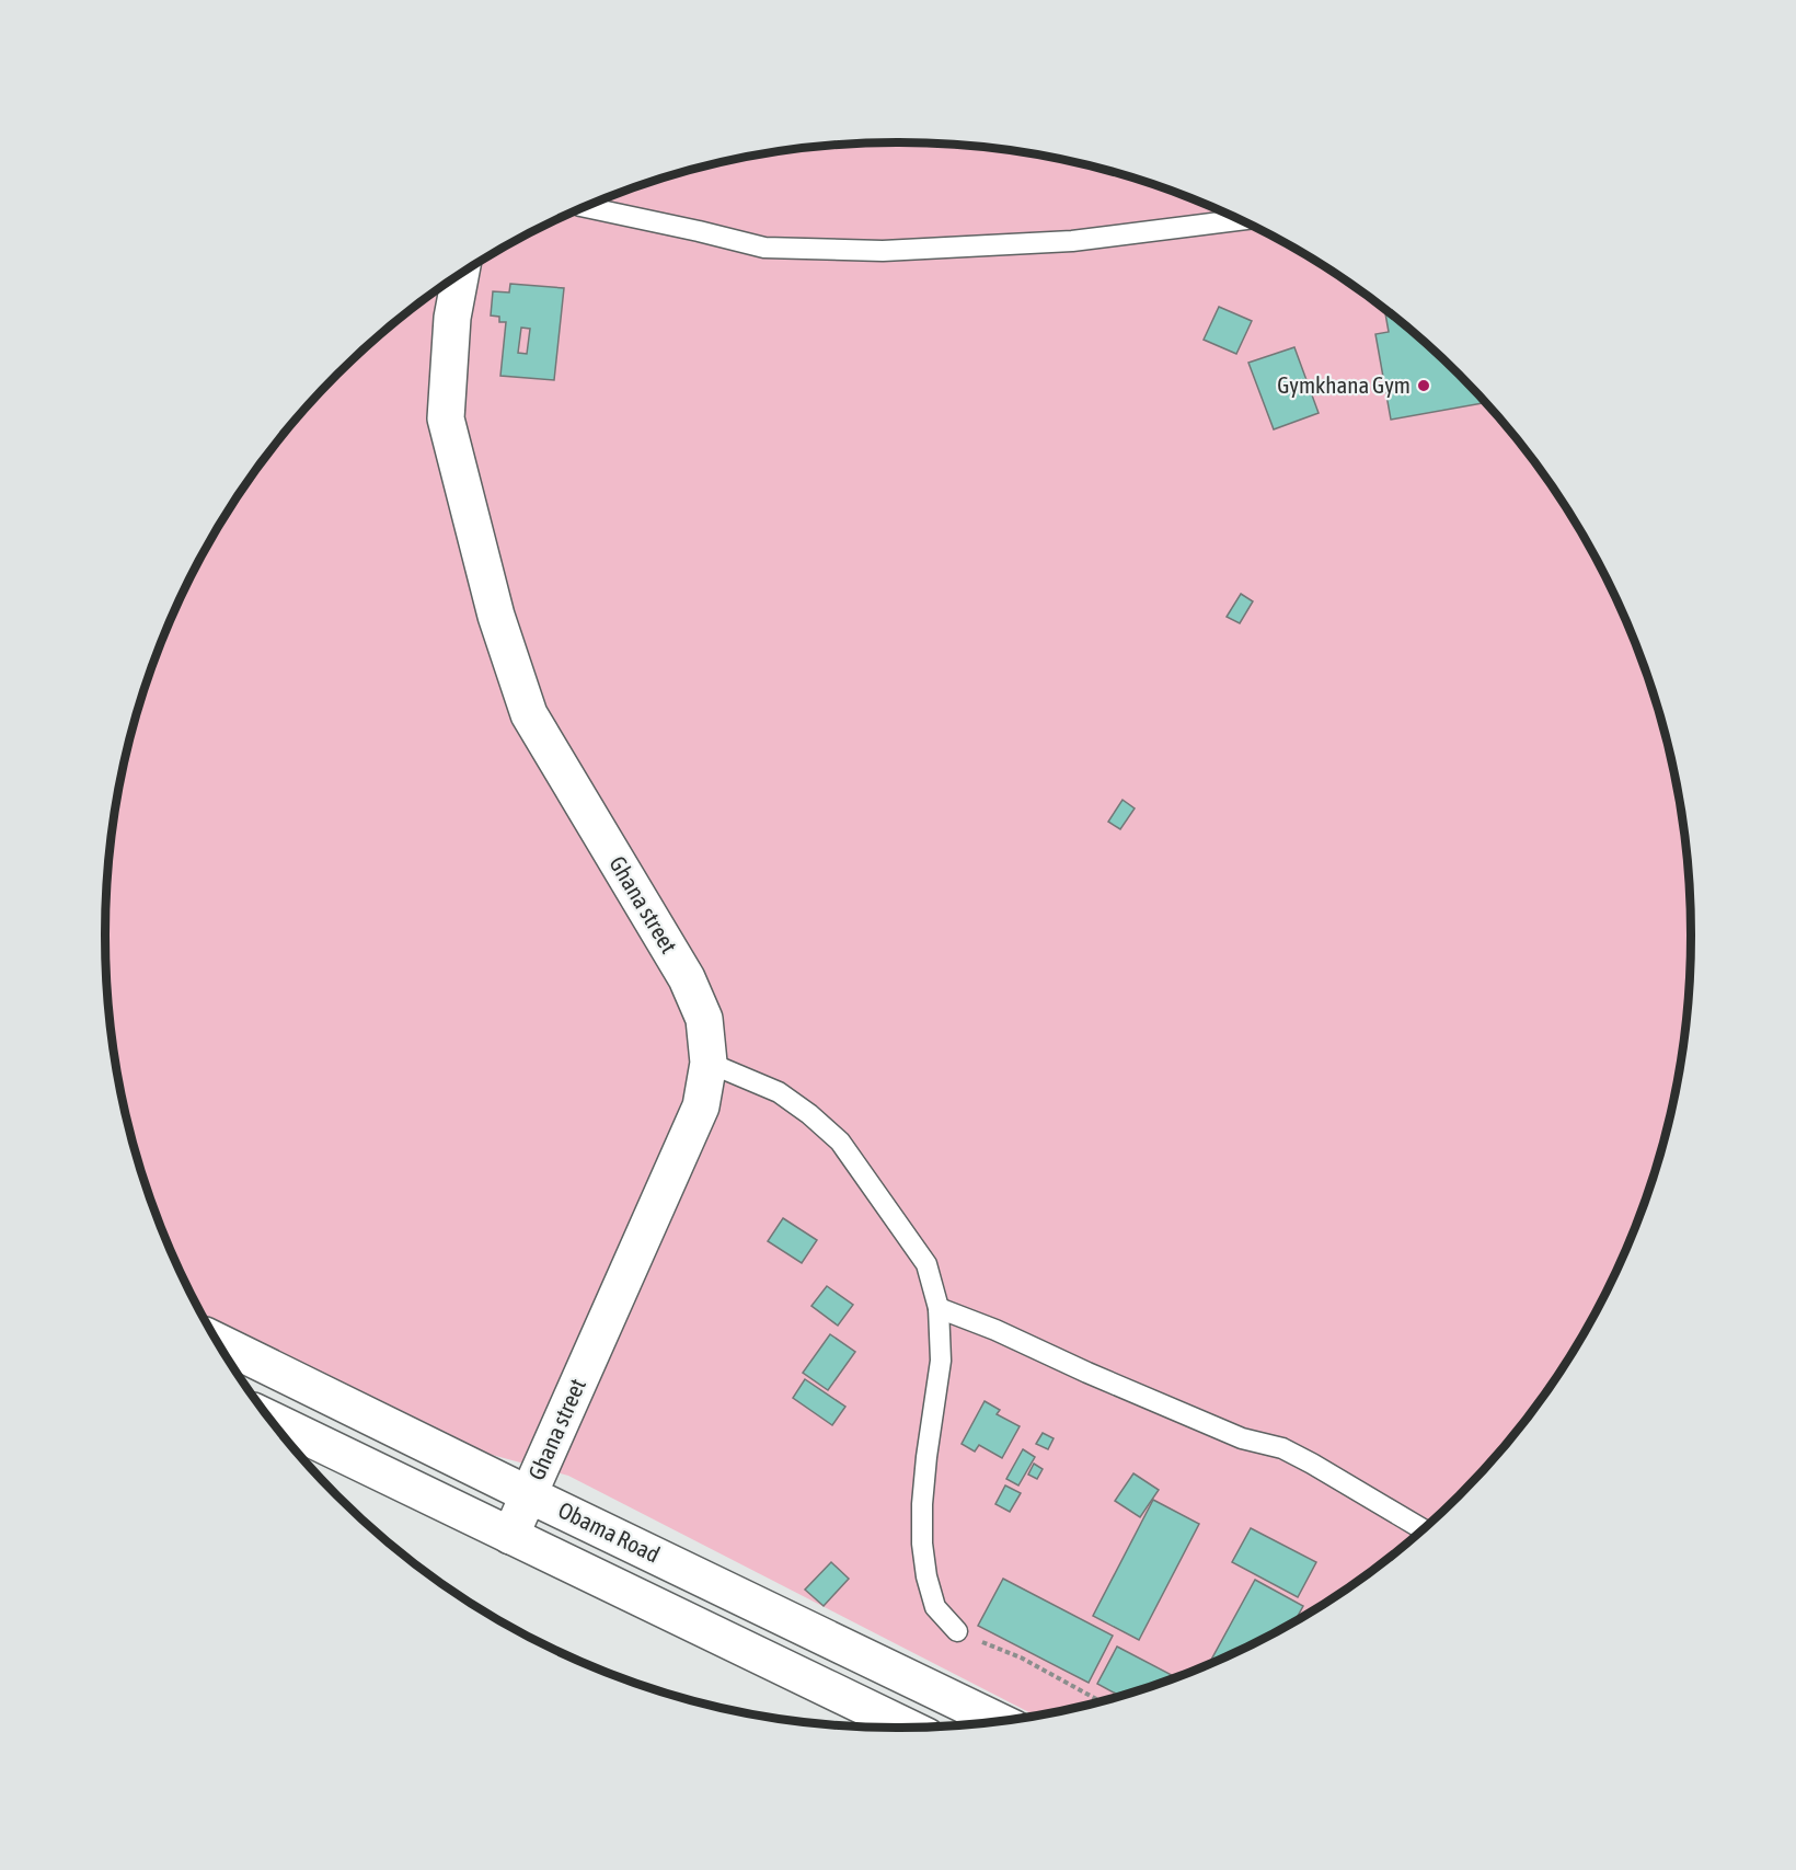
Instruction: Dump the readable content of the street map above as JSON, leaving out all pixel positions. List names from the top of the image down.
{
  "streets": {
    "street": ["Ghana street", "Obama Road"]
  },
  "crossings": [
    ["Ghana street", "Obama Road"]
  ],
  "places": ["Gymkhana Gym"]
}
